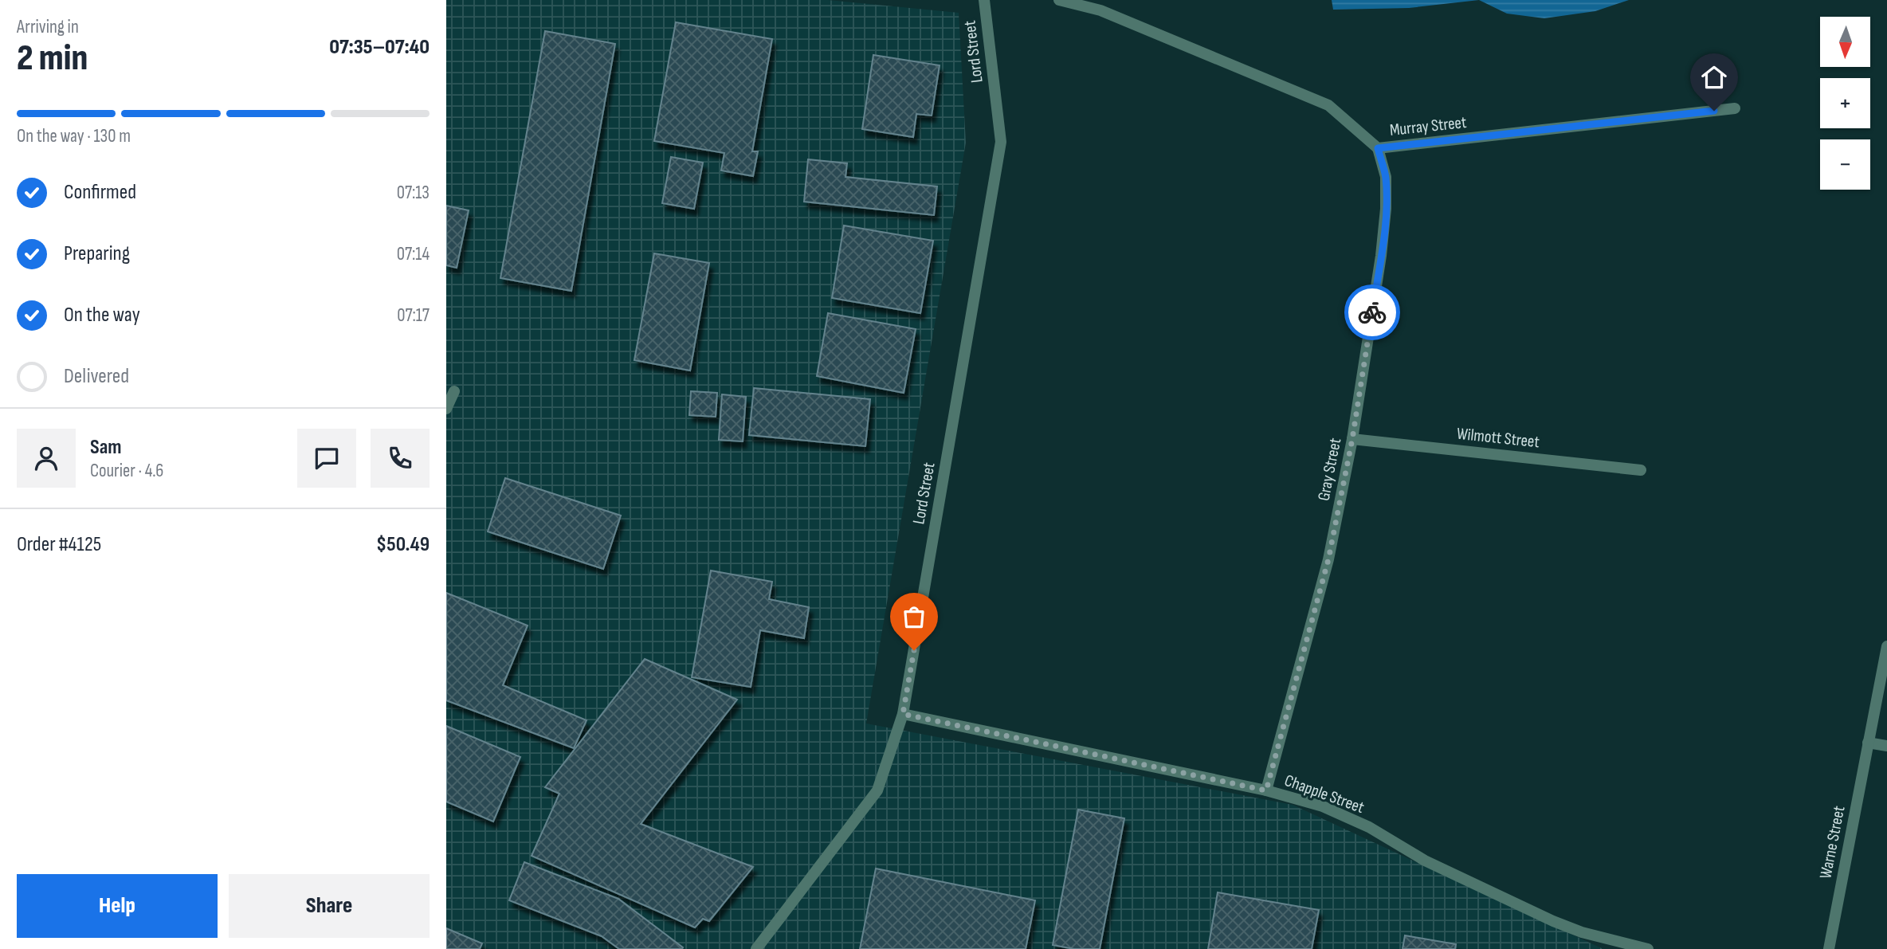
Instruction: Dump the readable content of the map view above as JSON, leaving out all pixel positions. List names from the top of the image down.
{
  "streets": {
    "street": [
      "Lord Street",
      "Murray Street",
      "Wilmott Street",
      "Gray Street",
      "Chapple Street",
      "Warne Street"
    ]
  },
  "crossings": [
    ["Lord Street", "Chapple Street"],
    ["Murray Street", "Gray Street"],
    ["Wilmott Street", "Gray Street"],
    ["Gray Street", "Chapple Street"]
  ],
  "north": "bottom",
  "page": {
    "heading": ["2 min", "Arriving in", "07:35–07:40"],
    "panel": [
      "Sam",
      "Courier · 4.6",
      "Order #4125",
      "$50.49"
    ],
    "map_buttons": ["+", "−"],
    "bar": "On the way · 130 m",
    "list": [
      ["Confirmed", "07:13"],
      ["Preparing", "07:14"],
      ["On the way", "07:17"],
      "Delivered"
    ],
    "buttons": ["Help", "Share"]
  }
}
